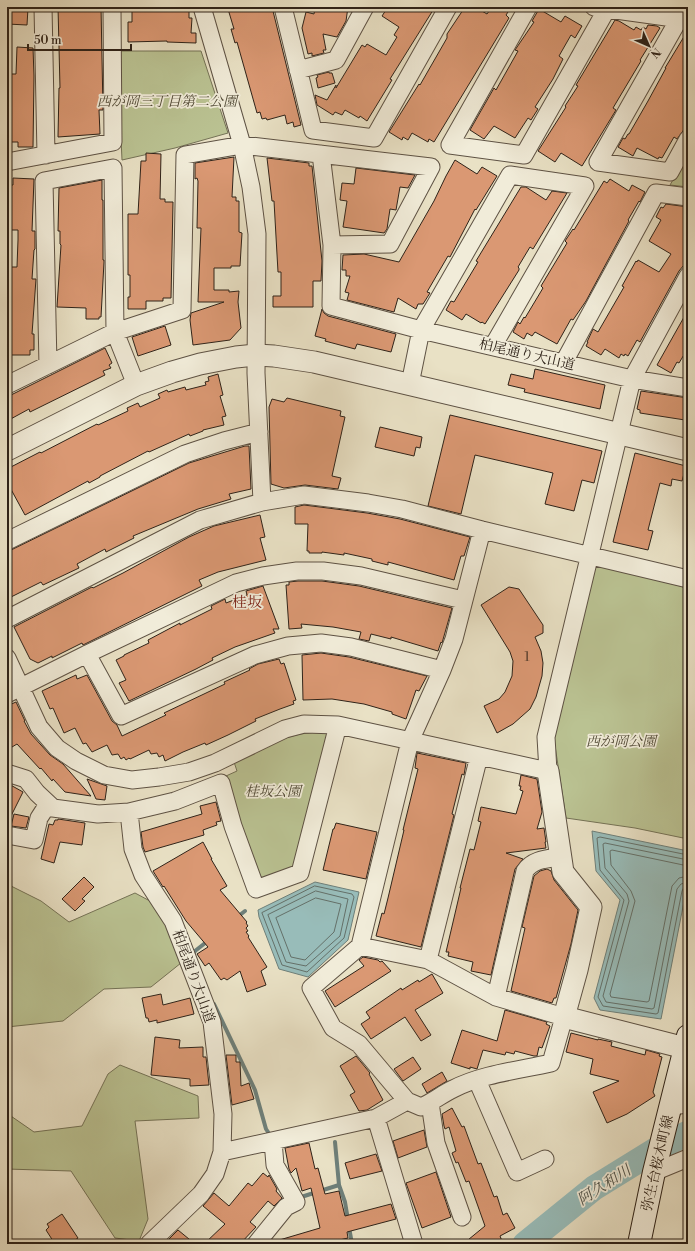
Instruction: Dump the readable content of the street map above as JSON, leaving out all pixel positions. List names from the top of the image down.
{
  "streets": {
    "main road": ["弥生台桜木町線"],
    "street": ["柏尾通り大山道"]
  },
  "districts": ["桂坂"],
  "water": ["阿久和川"],
  "parks": ["西が岡三丁目第二公園", "西が岡公園", "桂坂公園"],
  "house_numbers": ["1"],
  "scale_bar": "50 m",
  "north": "bottom right"
}
